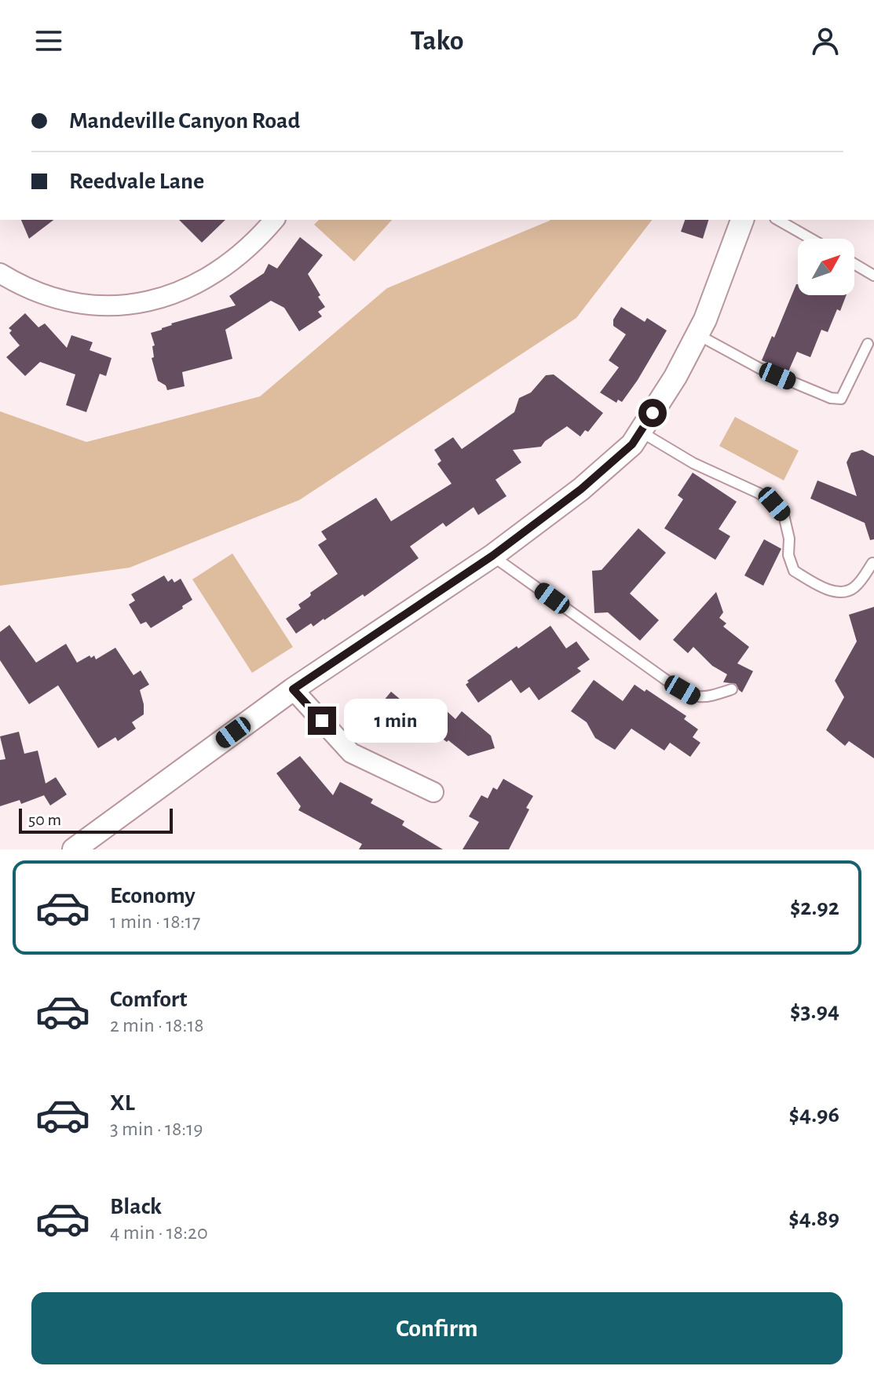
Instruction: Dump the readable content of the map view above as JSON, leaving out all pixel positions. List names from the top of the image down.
{
  "scale_bar": "50 m",
  "north": "top right",
  "page": {
    "header": "Tako",
    "banner": ["Mandeville Canyon Road", "Reedvale Lane"],
    "bubble": "1 min",
    "scale": "50 m",
    "list": [
      {
        "name": "Economy",
        "note": "1 min · 18:17",
        "value": "$2.92"
      },
      {
        "name": "Comfort",
        "note": "2 min · 18:18",
        "value": "$3.94"
      },
      {
        "name": "XL",
        "note": "3 min · 18:19",
        "value": "$4.96"
      },
      {
        "name": "Black",
        "note": "4 min · 18:20",
        "value": "$4.89"
      }
    ],
    "buttons": "Confirm"
  }
}
